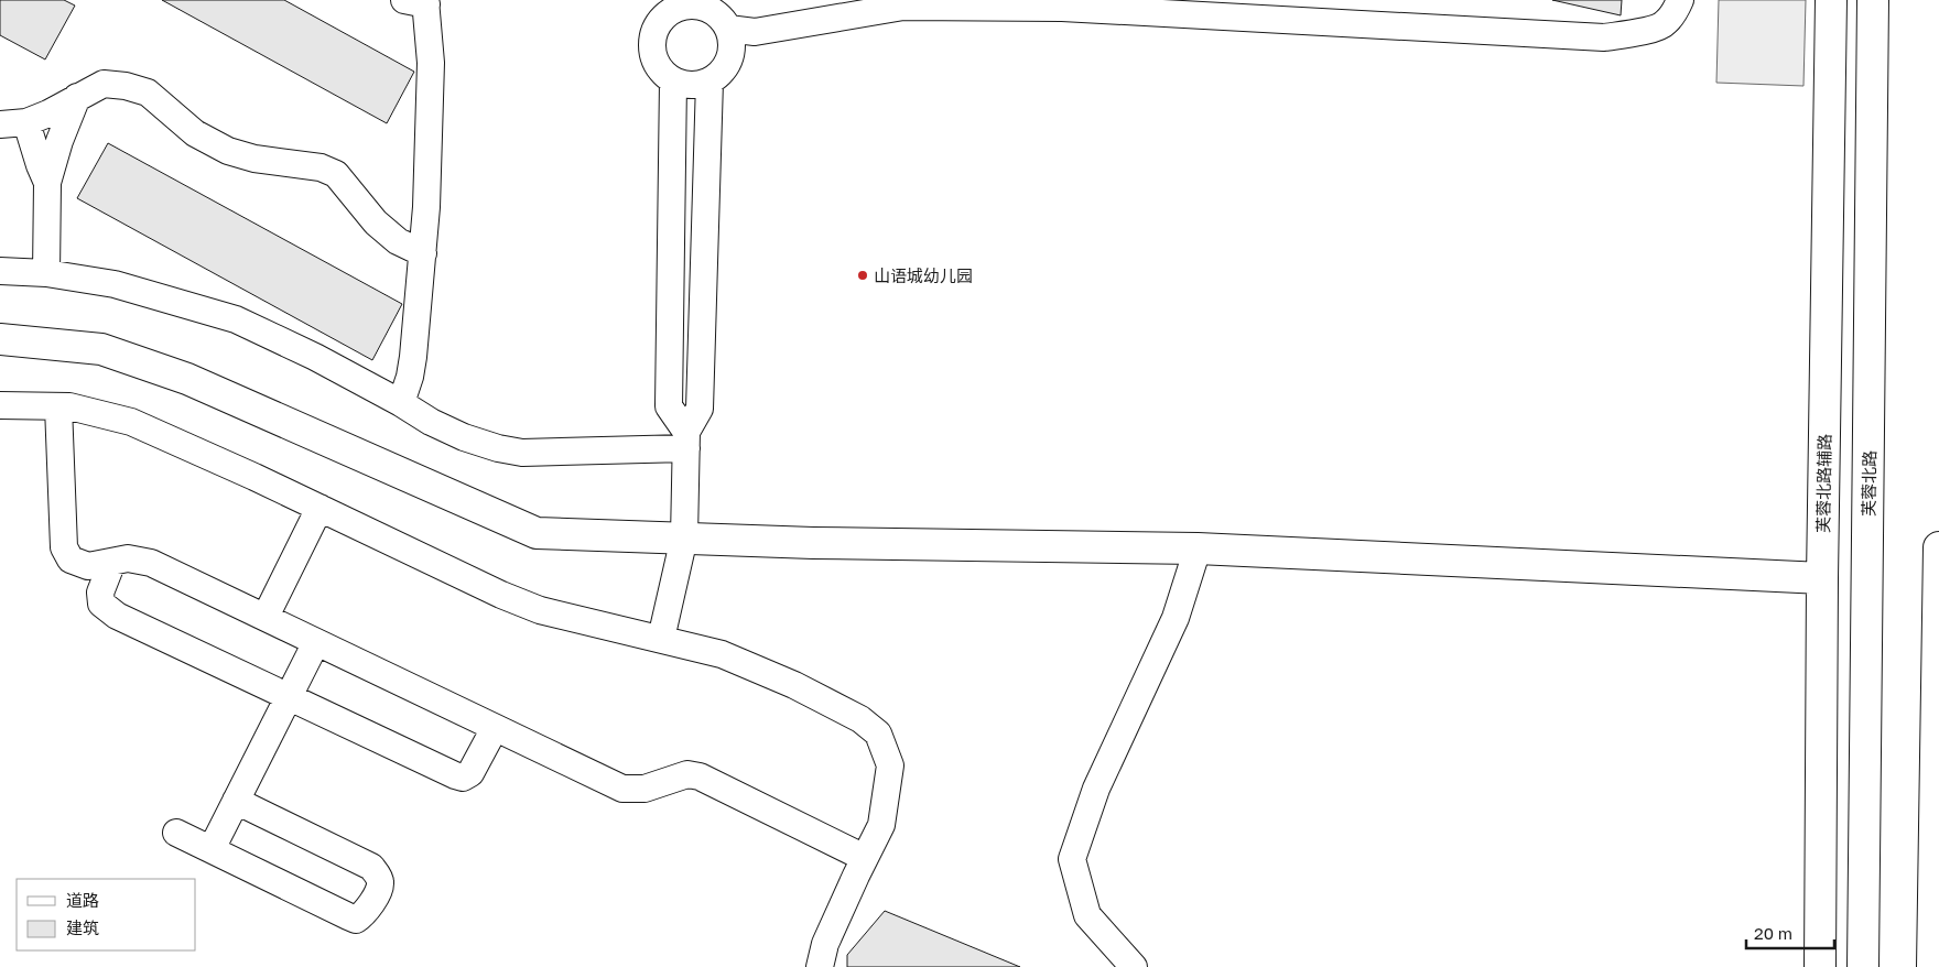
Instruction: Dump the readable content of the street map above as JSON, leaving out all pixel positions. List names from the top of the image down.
{
  "streets": {
    "main road": ["芙蓉北路辅路", "芙蓉北路"]
  },
  "places": ["山语城幼儿园"],
  "legend": ["道路", "建筑"],
  "scale_bar": "20 m"
}
